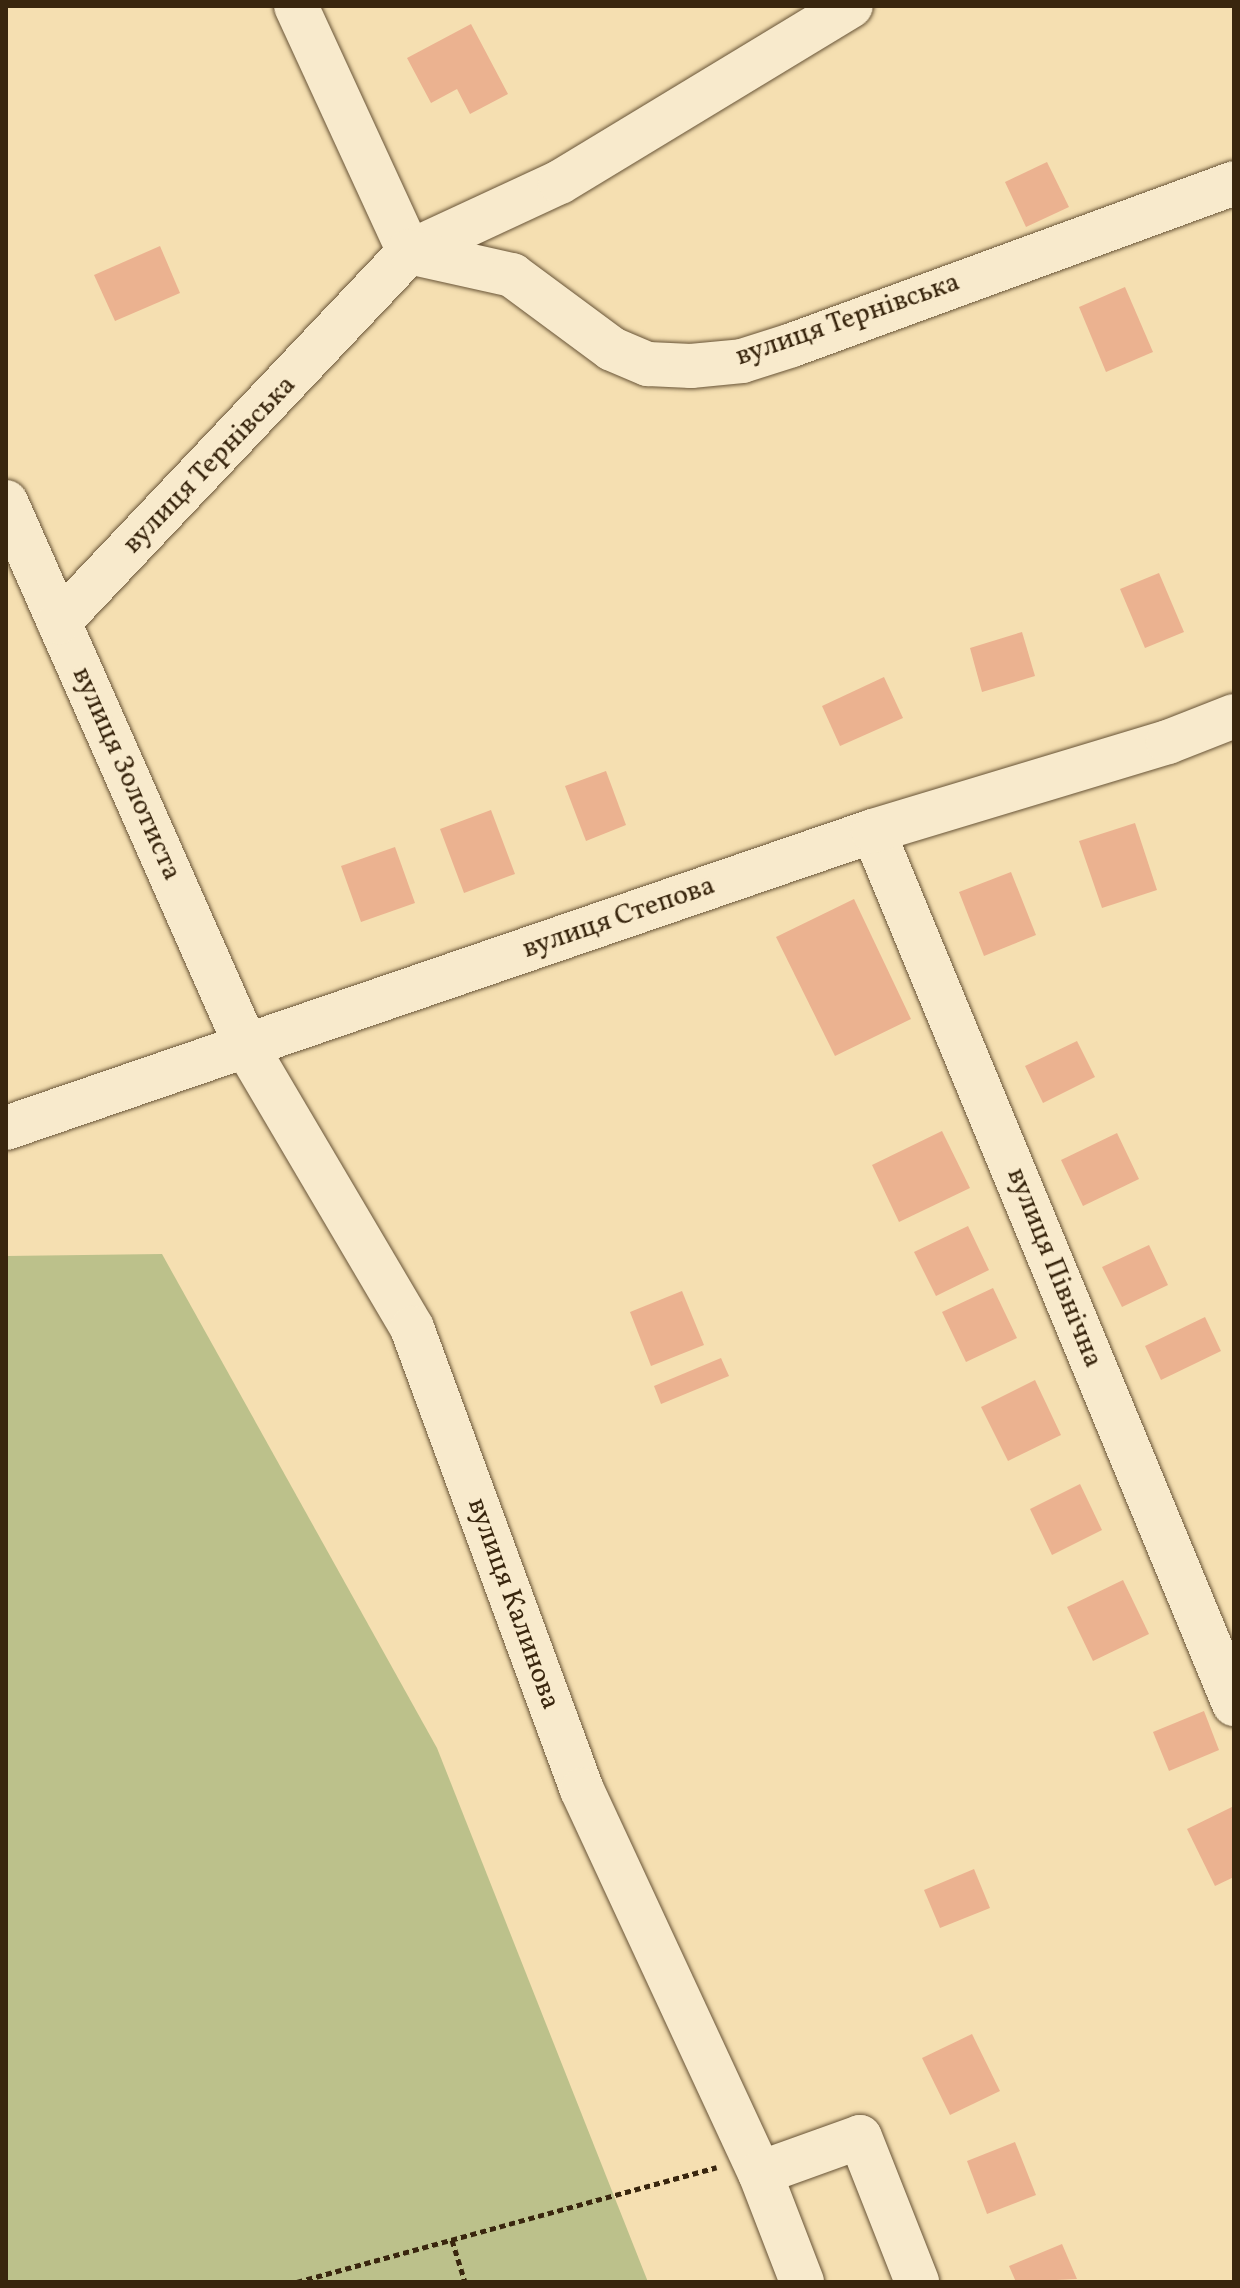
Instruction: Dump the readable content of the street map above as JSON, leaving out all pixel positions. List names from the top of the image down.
{
  "streets": {
    "street": [
      "вулиця Тернівська",
      "вулиця Золотиста",
      "вулиця Степова",
      "вулиця Північна",
      "вулиця Калинова"
    ]
  },
  "crossings": [
    ["вулиця Тернівська", "вулиця Золотиста"],
    ["вулиця Золотиста", "вулиця Степова"],
    ["вулиця Золотиста", "вулиця Калинова"],
    ["вулиця Степова", "вулиця Північна"],
    ["вулиця Степова", "вулиця Калинова"]
  ]
}
